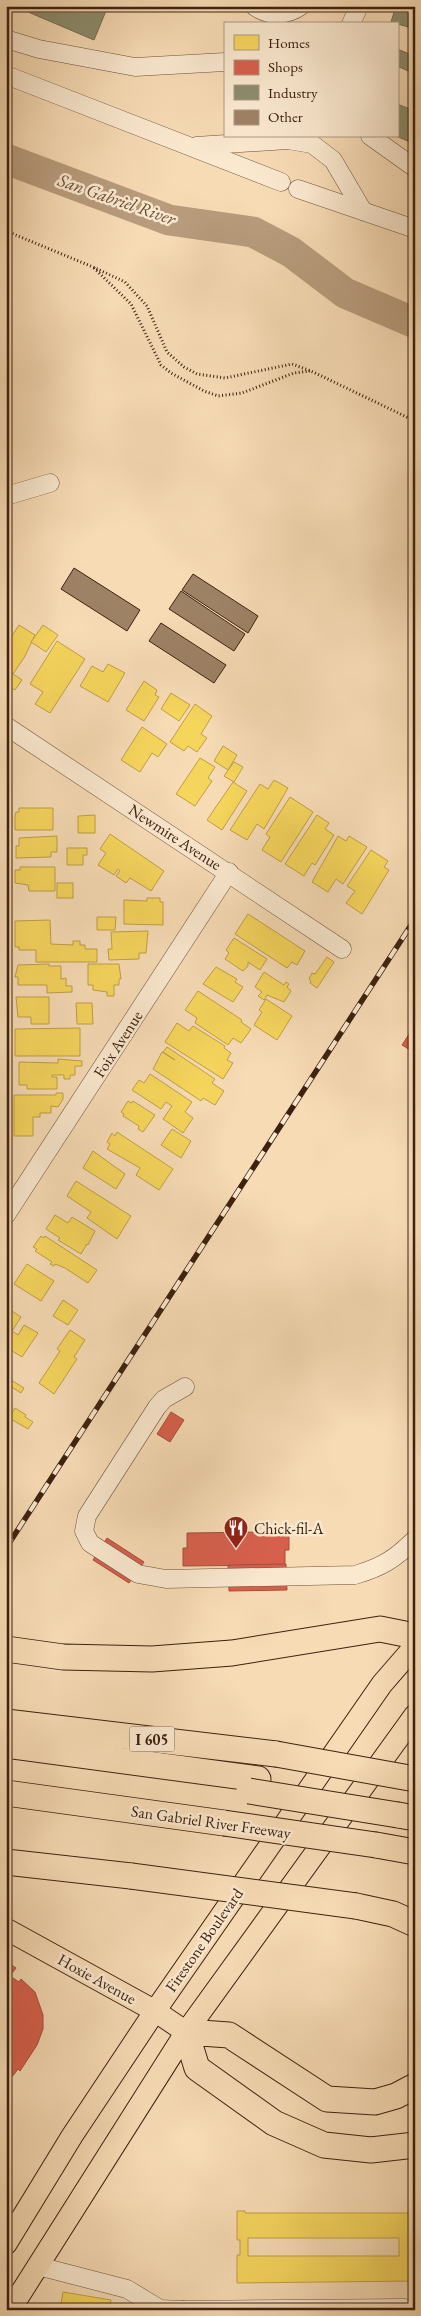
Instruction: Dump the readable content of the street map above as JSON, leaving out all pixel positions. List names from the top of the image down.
{
  "streets": {
    "highway": ["I 605", "San Gabriel River Freeway"],
    "main road": ["Firestone Boulevard", "Hoxie Avenue"],
    "street": ["Newmire Avenue", "Foix Avenue"]
  },
  "crossings": [
    ["Newmire Avenue", "Foix Avenue"],
    ["Firestone Boulevard", "Hoxie Avenue"]
  ],
  "water": ["San Gabriel River"],
  "places": {
    "restaurant": ["Chick-fil-A"]
  },
  "legend": [
    "Homes",
    "Shops",
    "Industry",
    "Other"
  ]
}
